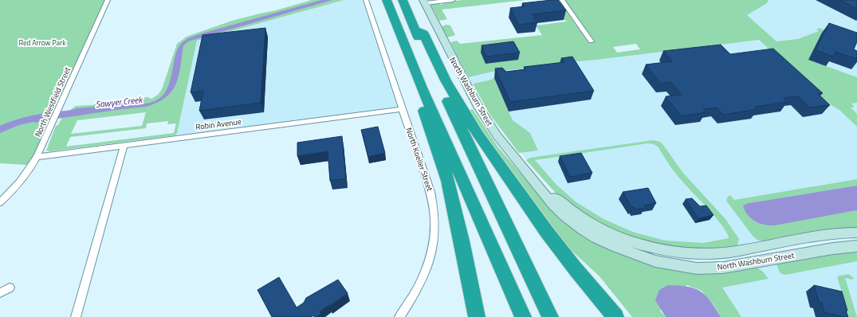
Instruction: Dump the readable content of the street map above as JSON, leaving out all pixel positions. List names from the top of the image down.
{
  "streets": {
    "street": [
      "North Washburn Street",
      "North Westfield Street",
      "Robin Avenue",
      "North Koeller Street"
    ]
  },
  "crossings": [
    ["North Westfield Street", "Robin Avenue"],
    ["Robin Avenue", "North Koeller Street"]
  ],
  "water": ["Sawyer Creek"],
  "parks": ["Red Arrow Park"]
}
